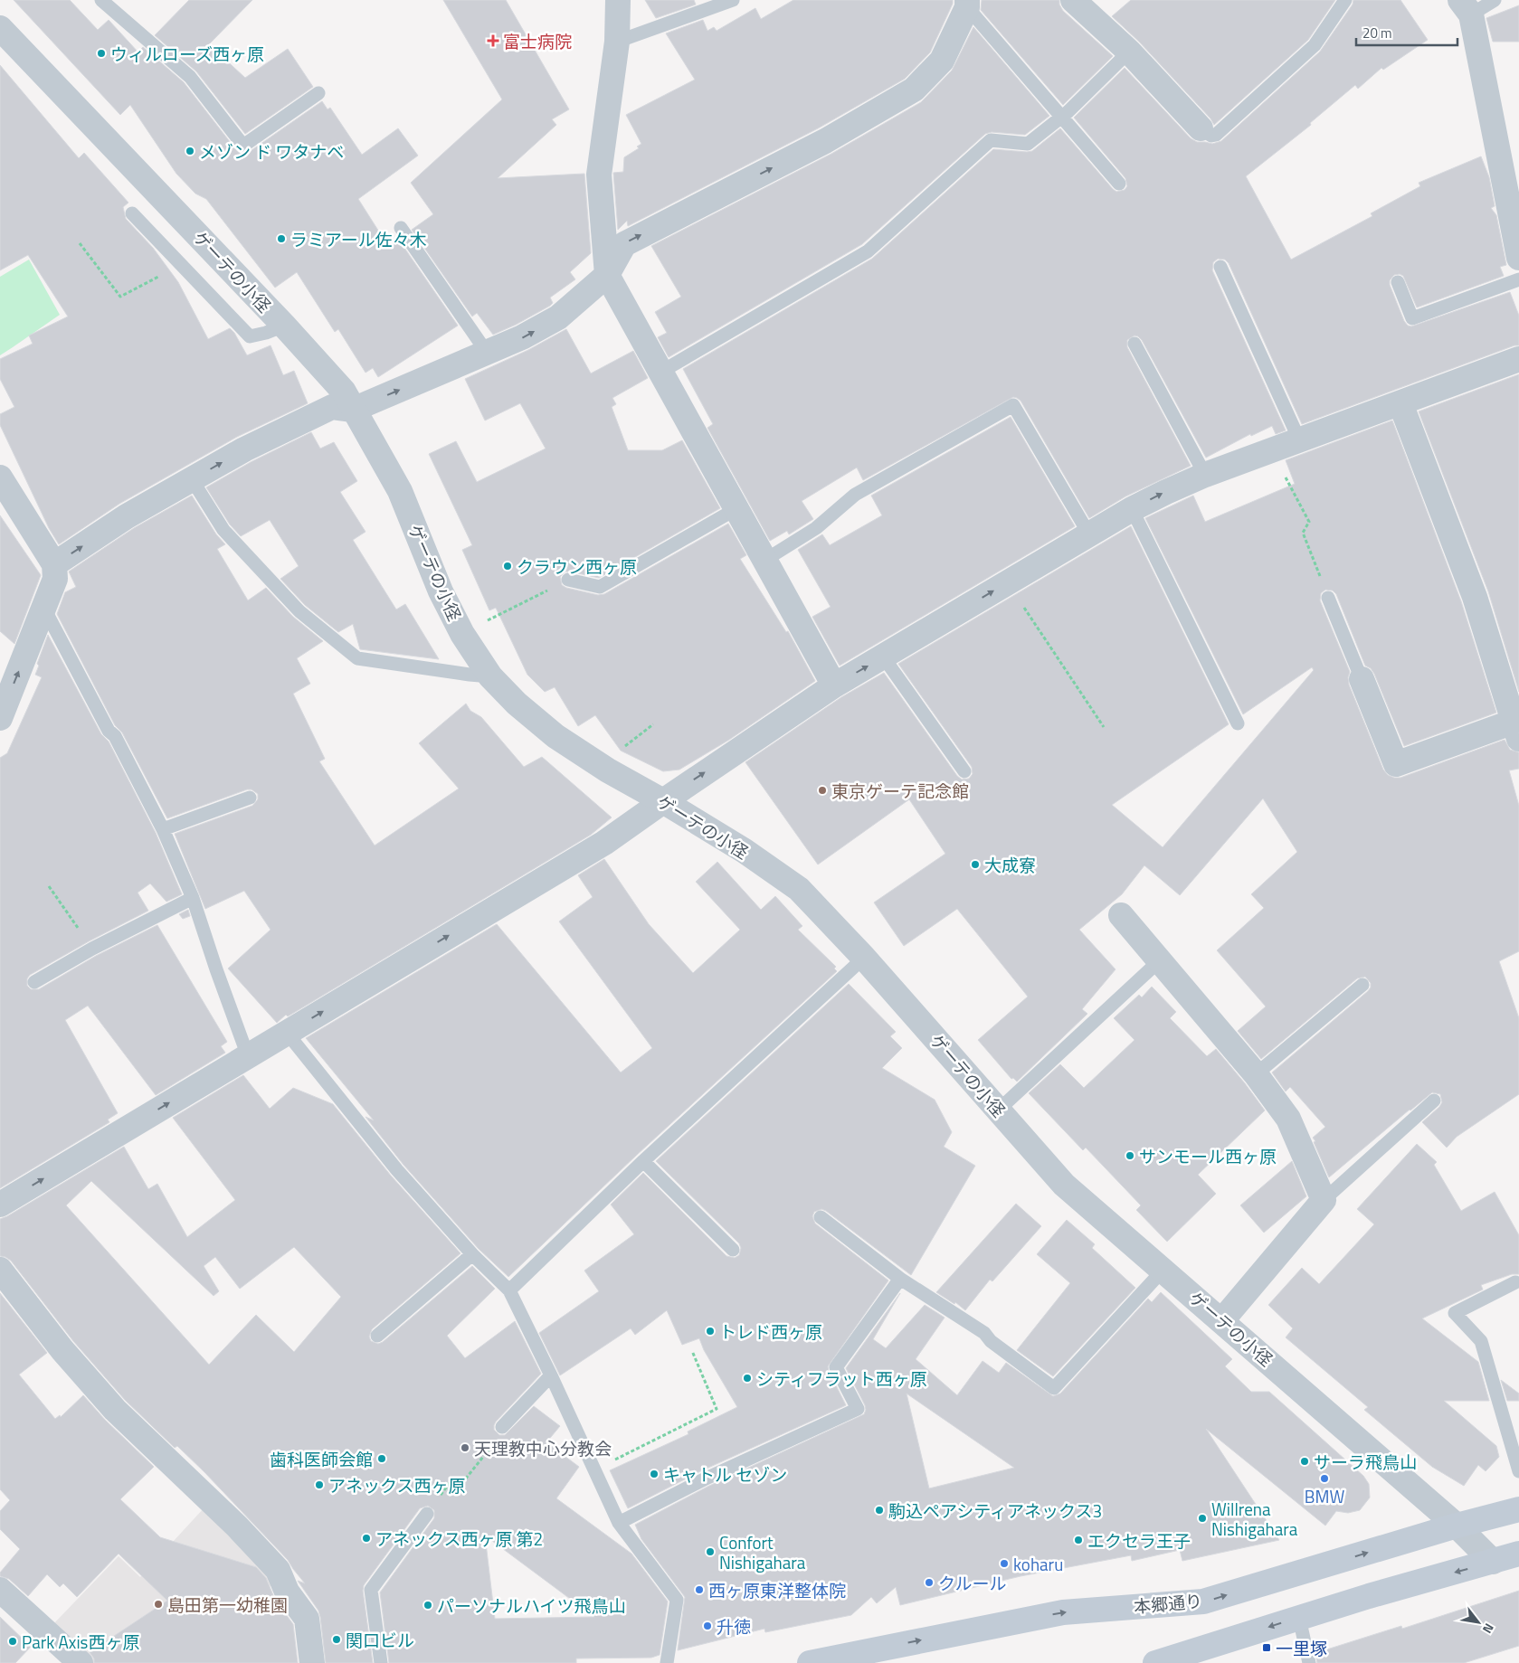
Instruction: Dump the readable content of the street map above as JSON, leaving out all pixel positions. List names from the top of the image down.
{
  "streets": {
    "main road": ["本郷通り"],
    "street": ["ゲーテの小径"]
  },
  "crossings": [
    ["ゲーテの小径", "本郷通り"]
  ],
  "places": {
    "health": ["富士病院"],
    "other": [
      "ウィルローズ西ヶ原",
      "メゾン ド ワタナベ",
      "ラミアール佐々木",
      "クラウン西ヶ原",
      "東京ゲーテ記念館",
      "大成寮",
      "サンモール西ヶ原",
      "トレド西ヶ原",
      "シティフラット西ヶ原",
      "天理教中心分教会",
      "歯科医師会館",
      "サーラ飛鳥山",
      "キャトル セゾン",
      "BMW",
      "アネックス西ヶ原",
      "駒込ペアシティアネックス3",
      "Willrena Nishigahara",
      "アネックス西ヶ原 第2",
      "エクセラ王子",
      "Confort Nishigahara",
      "koharu",
      "クルール",
      "西ヶ原東洋整体院",
      "島田第一幼稚園",
      "パーソナルハイツ飛鳥山",
      "升徳",
      "関口ビル",
      "Park Axis西ヶ原"
    ],
    "transit": ["一里塚"]
  },
  "scale_bar": "20 m",
  "north": "bottom right"
}
